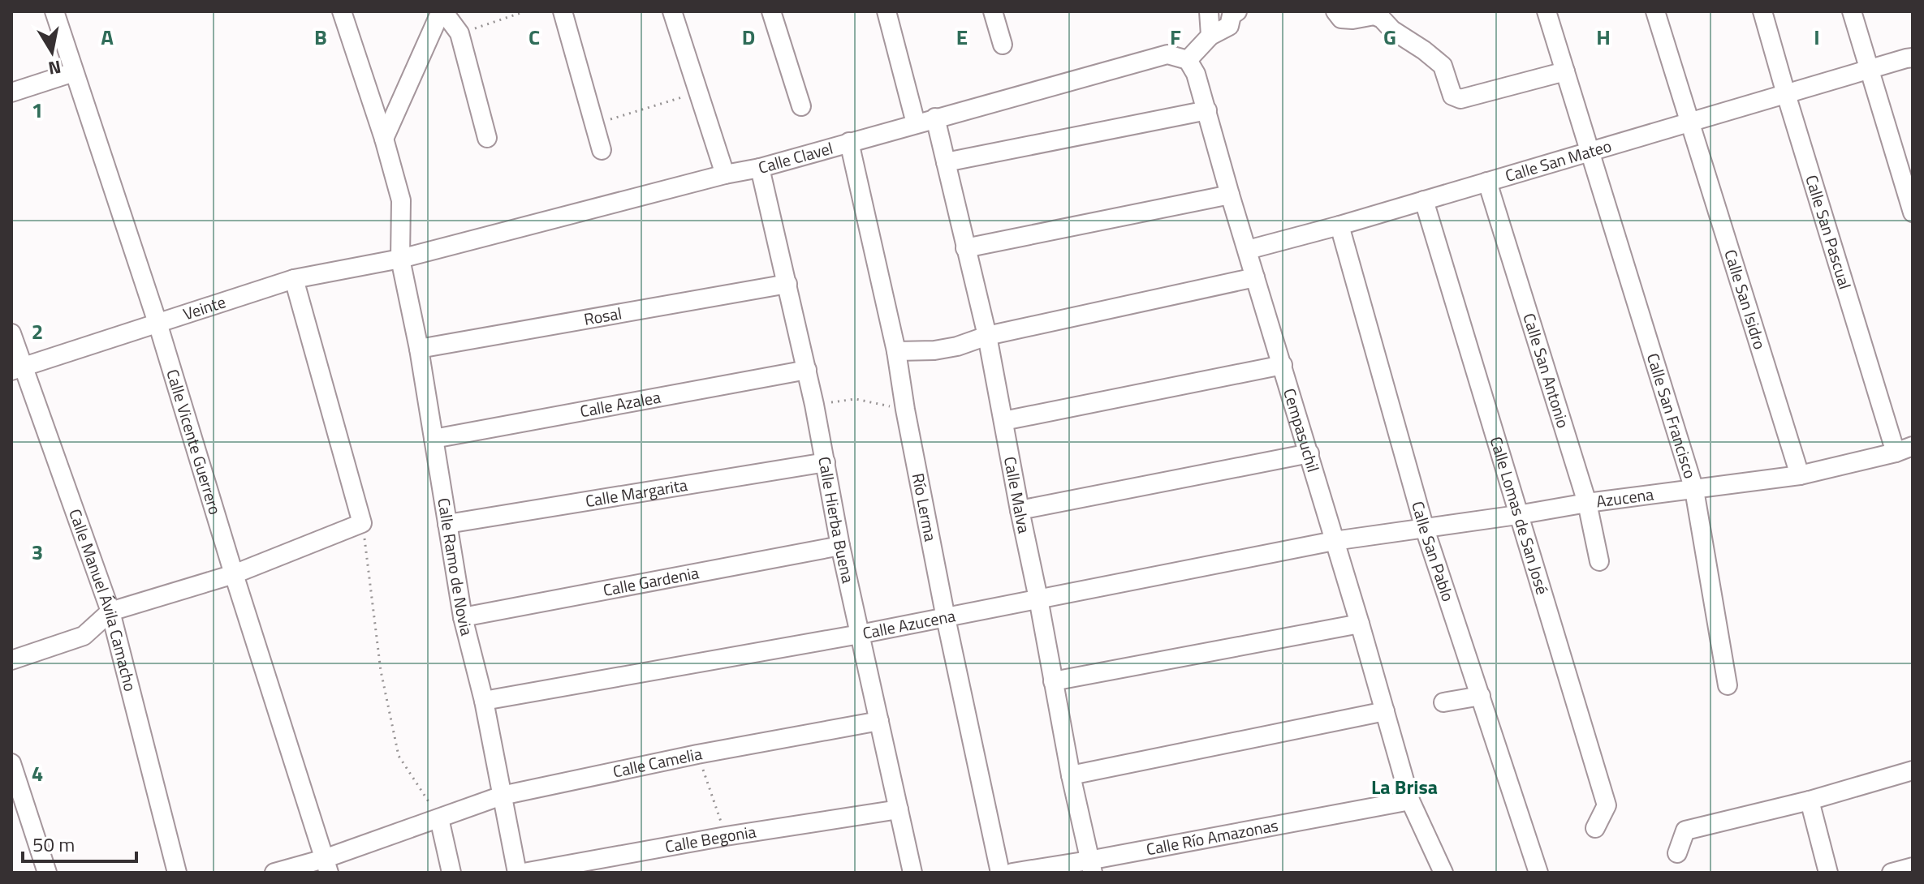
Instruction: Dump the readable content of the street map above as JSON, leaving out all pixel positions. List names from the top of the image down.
{
  "streets": {
    "street": [
      "Calle Clavel",
      "Calle San Mateo",
      "Calle San Pascual",
      "Calle San Isidro",
      "Veinte",
      "Rosal",
      "Calle San Antonio",
      "Calle Azalea",
      "Calle San Francisco",
      "Cempasuchil",
      "Calle Vicente Guerrero",
      "Calle Margarita",
      "Calle Malva",
      "Azucena",
      "Río Lerma",
      "Calle Lomas de San José",
      "Calle Hierba Buena",
      "Calle San Pablo",
      "Calle Ramo de Novia",
      "Calle Gardenia",
      "Calle Manuel Ávila Camacho",
      "Calle Azucena",
      "Calle Camelia",
      "Calle Río Amazonas",
      "Calle Begonia"
    ]
  },
  "crossings": [
    ["Calle Clavel", "Veinte"],
    ["Calle Clavel", "Cempasuchil"],
    ["Calle Clavel", "Calle Malva"],
    ["Calle Clavel", "Río Lerma"],
    ["Calle Clavel", "Calle Hierba Buena"],
    ["Calle Clavel", "Calle Ramo de Novia"],
    ["Calle San Mateo", "Calle San Pascual"],
    ["Calle San Mateo", "Calle San Isidro"],
    ["Calle San Mateo", "Calle San Antonio"],
    ["Calle San Mateo", "Calle San Francisco"],
    ["Calle San Mateo", "Cempasuchil"],
    ["Calle San Mateo", "Calle Lomas de San José"],
    ["Calle San Mateo", "Calle San Pablo"],
    ["Calle San Pascual", "Azucena"],
    ["Calle San Isidro", "Azucena"],
    ["Veinte", "Calle Vicente Guerrero"],
    ["Veinte", "Calle Ramo de Novia"],
    ["Veinte", "Calle Manuel Ávila Camacho"],
    ["Rosal", "Calle Hierba Buena"],
    ["Rosal", "Calle Ramo de Novia"],
    ["Calle San Antonio", "Azucena"],
    ["Calle Azalea", "Calle Hierba Buena"],
    ["Calle Azalea", "Calle Ramo de Novia"],
    ["Calle San Francisco", "Azucena"],
    ["Cempasuchil", "Azucena"],
    ["Cempasuchil", "Calle Azucena"],
    ["Cempasuchil", "Calle Río Amazonas"],
    ["Calle Vicente Guerrero", "Calle Camelia"],
    ["Calle Margarita", "Calle Hierba Buena"],
    ["Calle Margarita", "Calle Ramo de Novia"],
    ["Calle Malva", "Calle Azucena"],
    ["Calle Malva", "Calle Río Amazonas"],
    ["Azucena", "Calle Lomas de San José"],
    ["Azucena", "Calle San Pablo"],
    ["Azucena", "Calle Azucena"],
    ["Río Lerma", "Calle Azucena"],
    ["Calle Hierba Buena", "Calle Gardenia"],
    ["Calle Hierba Buena", "Calle Azucena"],
    ["Calle Hierba Buena", "Calle Camelia"],
    ["Calle Hierba Buena", "Calle Begonia"],
    ["Calle Ramo de Novia", "Calle Gardenia"],
    ["Calle Ramo de Novia", "Calle Azucena"],
    ["Calle Ramo de Novia", "Calle Camelia"]
  ],
  "districts": ["La Brisa"],
  "scale_bar": "50 m",
  "north": "bottom",
  "grid": {
    "columns": [
      "A",
      "B",
      "C",
      "D",
      "E",
      "F",
      "G",
      "H",
      "I"
    ],
    "rows": [
      "1",
      "2",
      "3",
      "4"
    ]
  }
}
